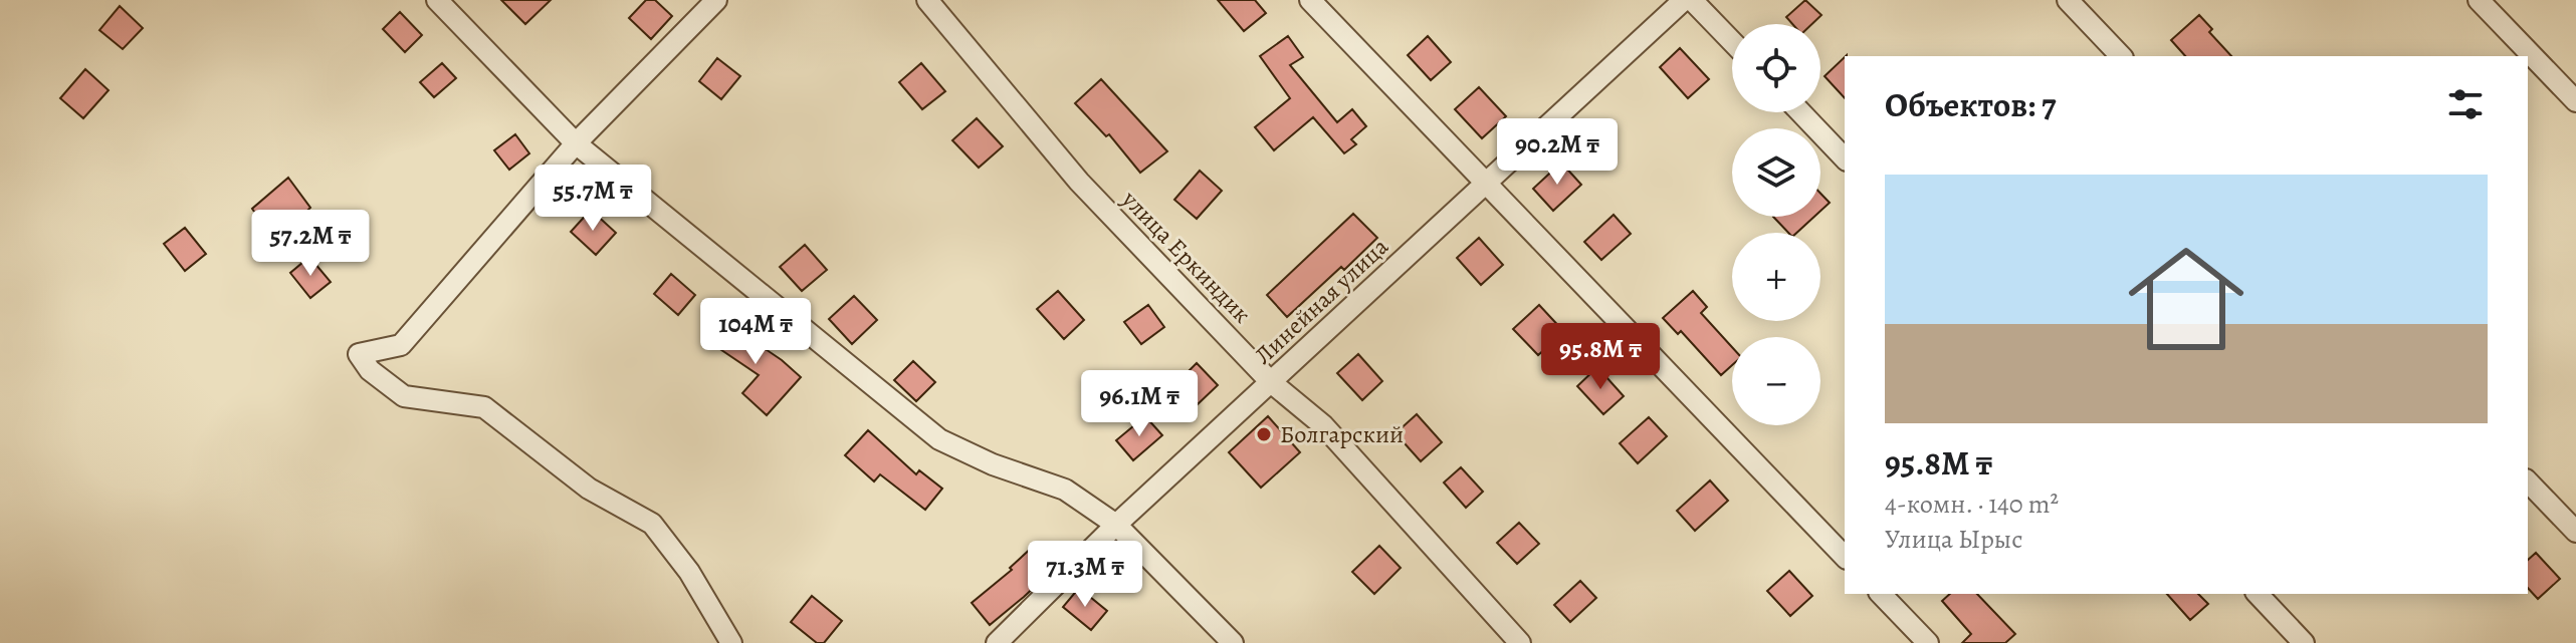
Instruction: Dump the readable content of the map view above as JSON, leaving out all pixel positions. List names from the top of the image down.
{
  "streets": {
    "street": ["улица Еркиндик", "Линейная улица"]
  },
  "crossings": [
    ["улица Еркиндик", "Линейная улица"]
  ],
  "places": ["Болгарский"],
  "page": {
    "map_buttons": ["+", "−"],
    "heading": "Объектов: 7",
    "price": [
      "90.2M ₸",
      "55.7M ₸",
      "57.2M ₸",
      "104M ₸",
      "95.8M ₸",
      "96.1M ₸",
      "71.3M ₸"
    ],
    "list": [
      {
        "name": "95.8M ₸",
        "note": "4-комн. · 140 m² · Улица Ырыс"
      }
    ]
  }
}
